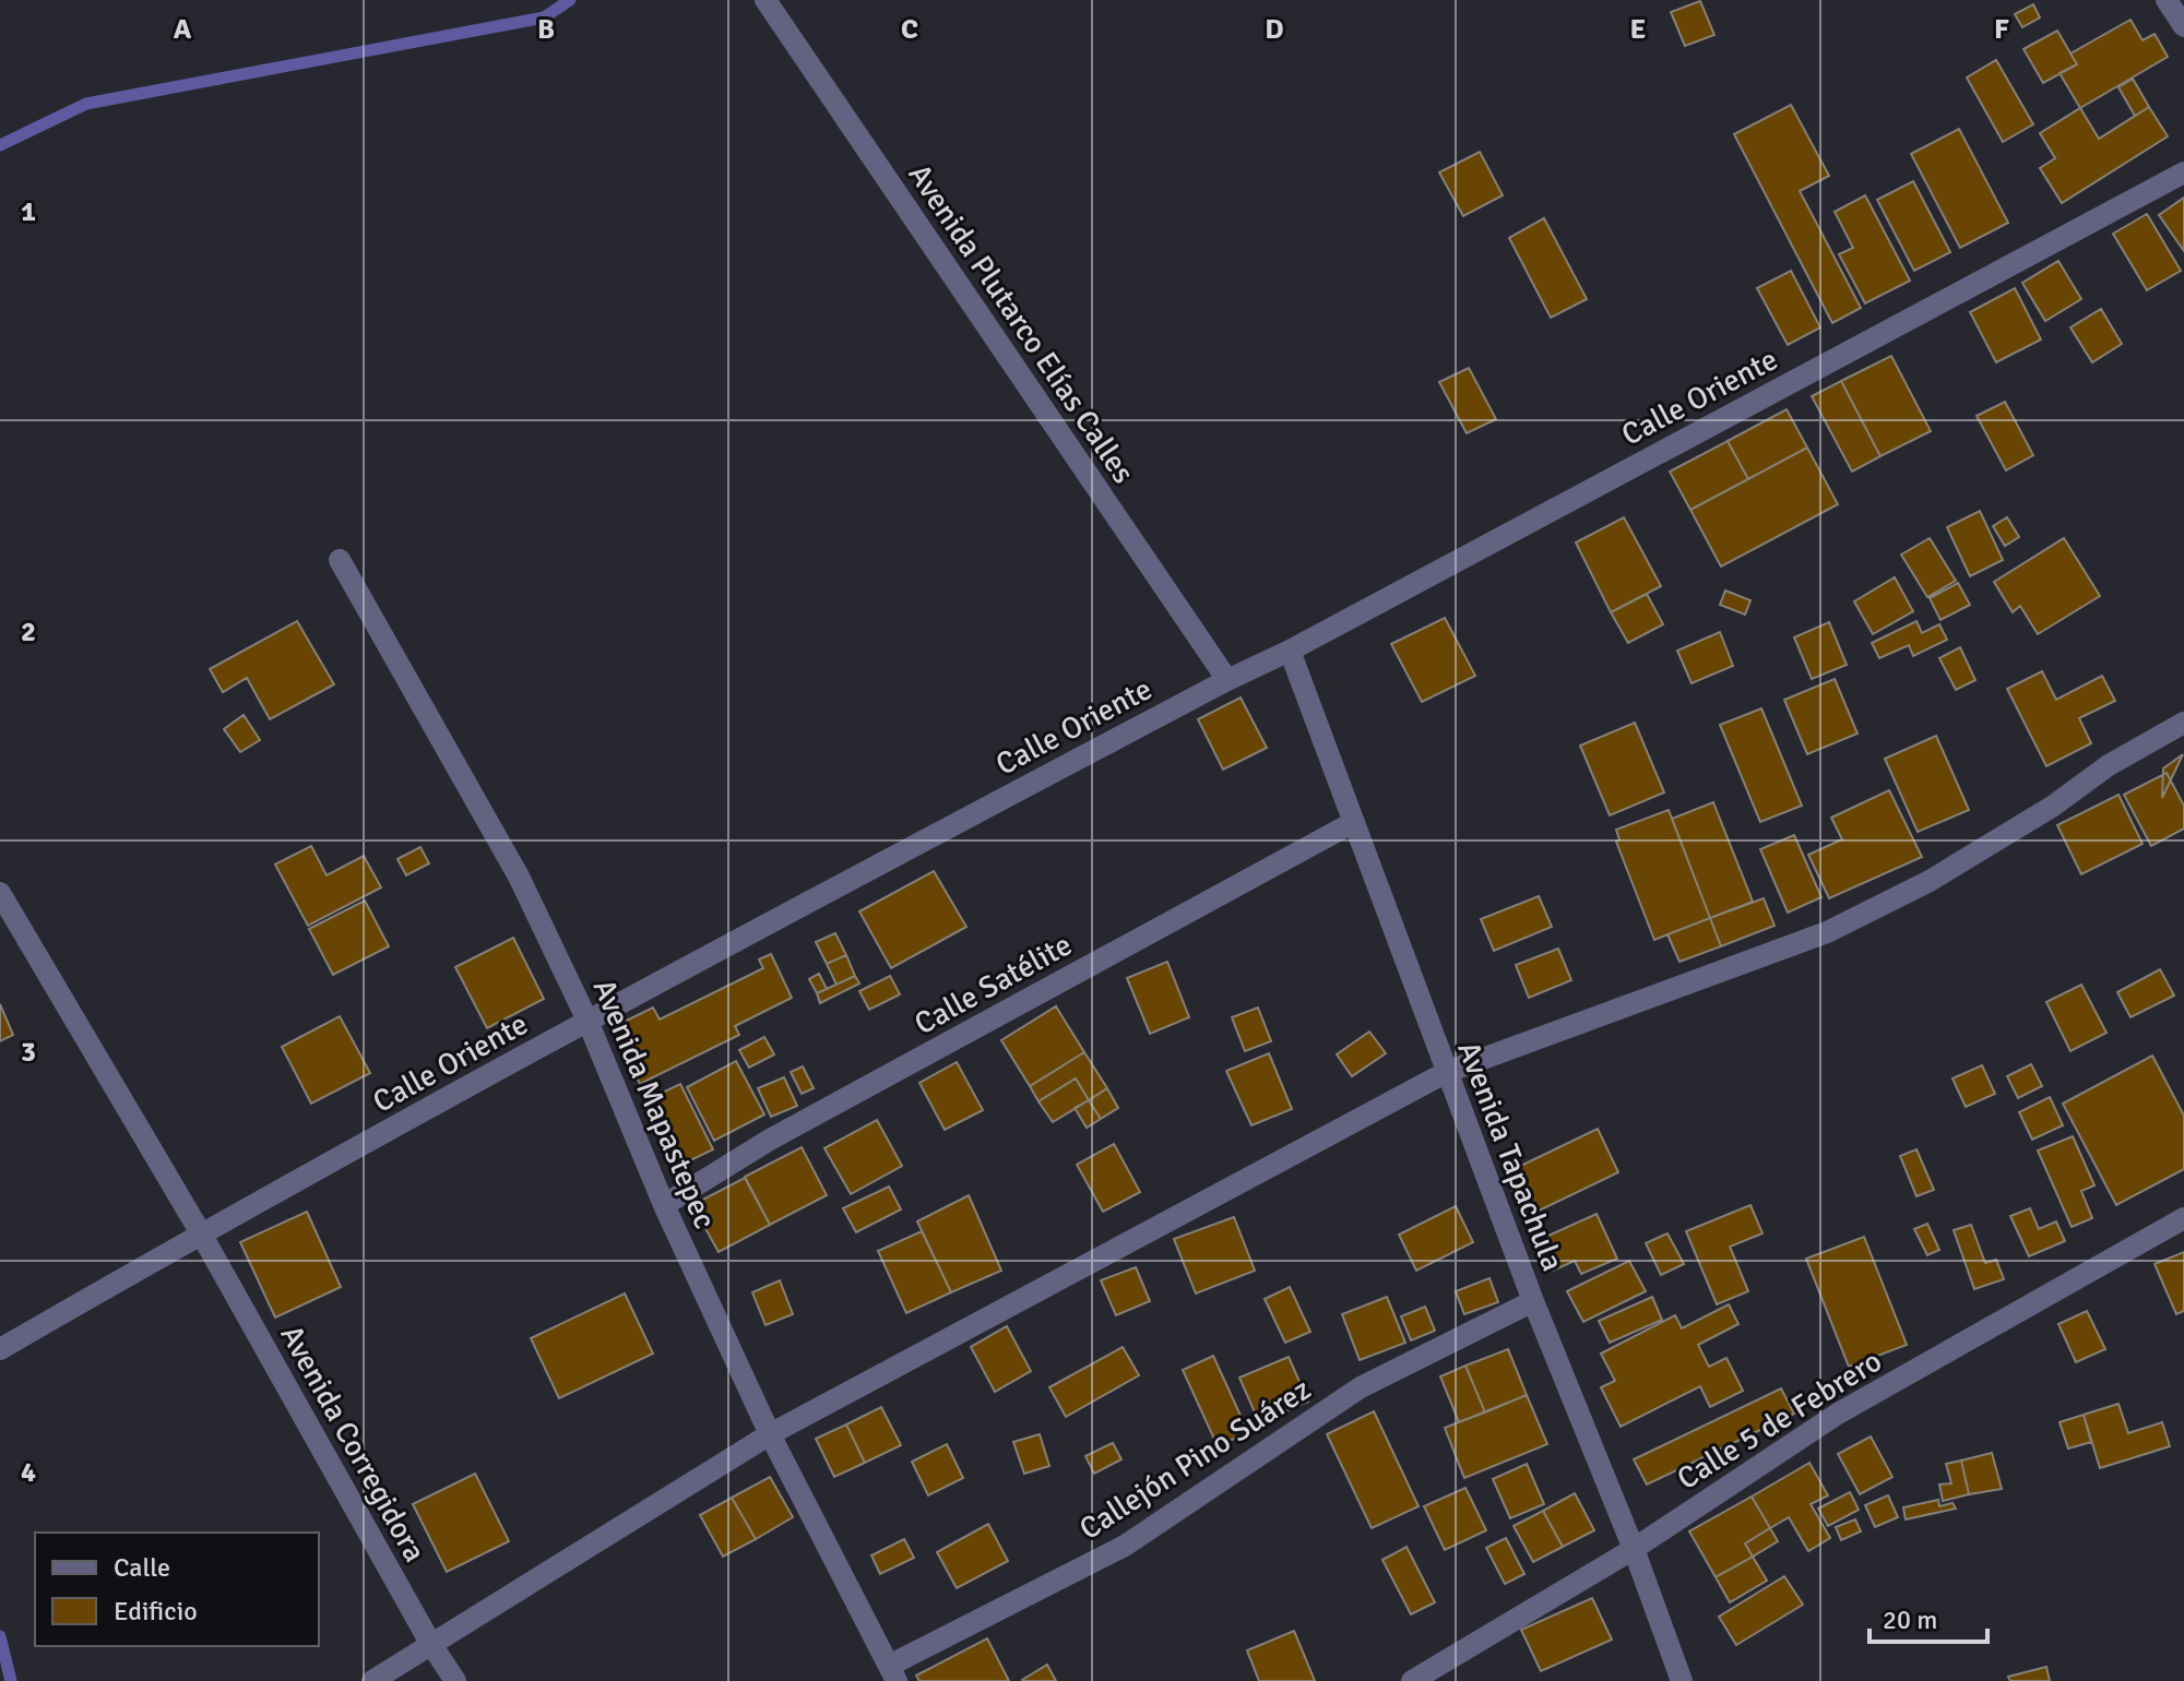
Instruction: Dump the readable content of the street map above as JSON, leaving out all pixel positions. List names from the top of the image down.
{
  "streets": {
    "street": [
      "Avenida Plutarco Elías Calles",
      "Calle Oriente",
      "Calle Satélite",
      "Avenida Mapastepec",
      "Avenida Tapachula",
      "Calle 5 de Febrero",
      "Avenida Corregidora",
      "Callejón Pino Suárez"
    ]
  },
  "crossings": [
    ["Avenida Plutarco Elías Calles", "Calle Oriente"],
    ["Calle Oriente", "Avenida Mapastepec"],
    ["Calle Oriente", "Avenida Tapachula"],
    ["Calle Oriente", "Avenida Corregidora"],
    ["Calle Satélite", "Avenida Mapastepec"],
    ["Calle Satélite", "Avenida Tapachula"],
    ["Avenida Mapastepec", "Callejón Pino Suárez"],
    ["Avenida Tapachula", "Calle 5 de Febrero"],
    ["Avenida Tapachula", "Callejón Pino Suárez"]
  ],
  "legend": ["Calle", "Edificio"],
  "scale_bar": "20 m",
  "grid": {
    "columns": [
      "A",
      "B",
      "C",
      "D",
      "E",
      "F"
    ],
    "rows": [
      "1",
      "2",
      "3",
      "4"
    ]
  }
}
